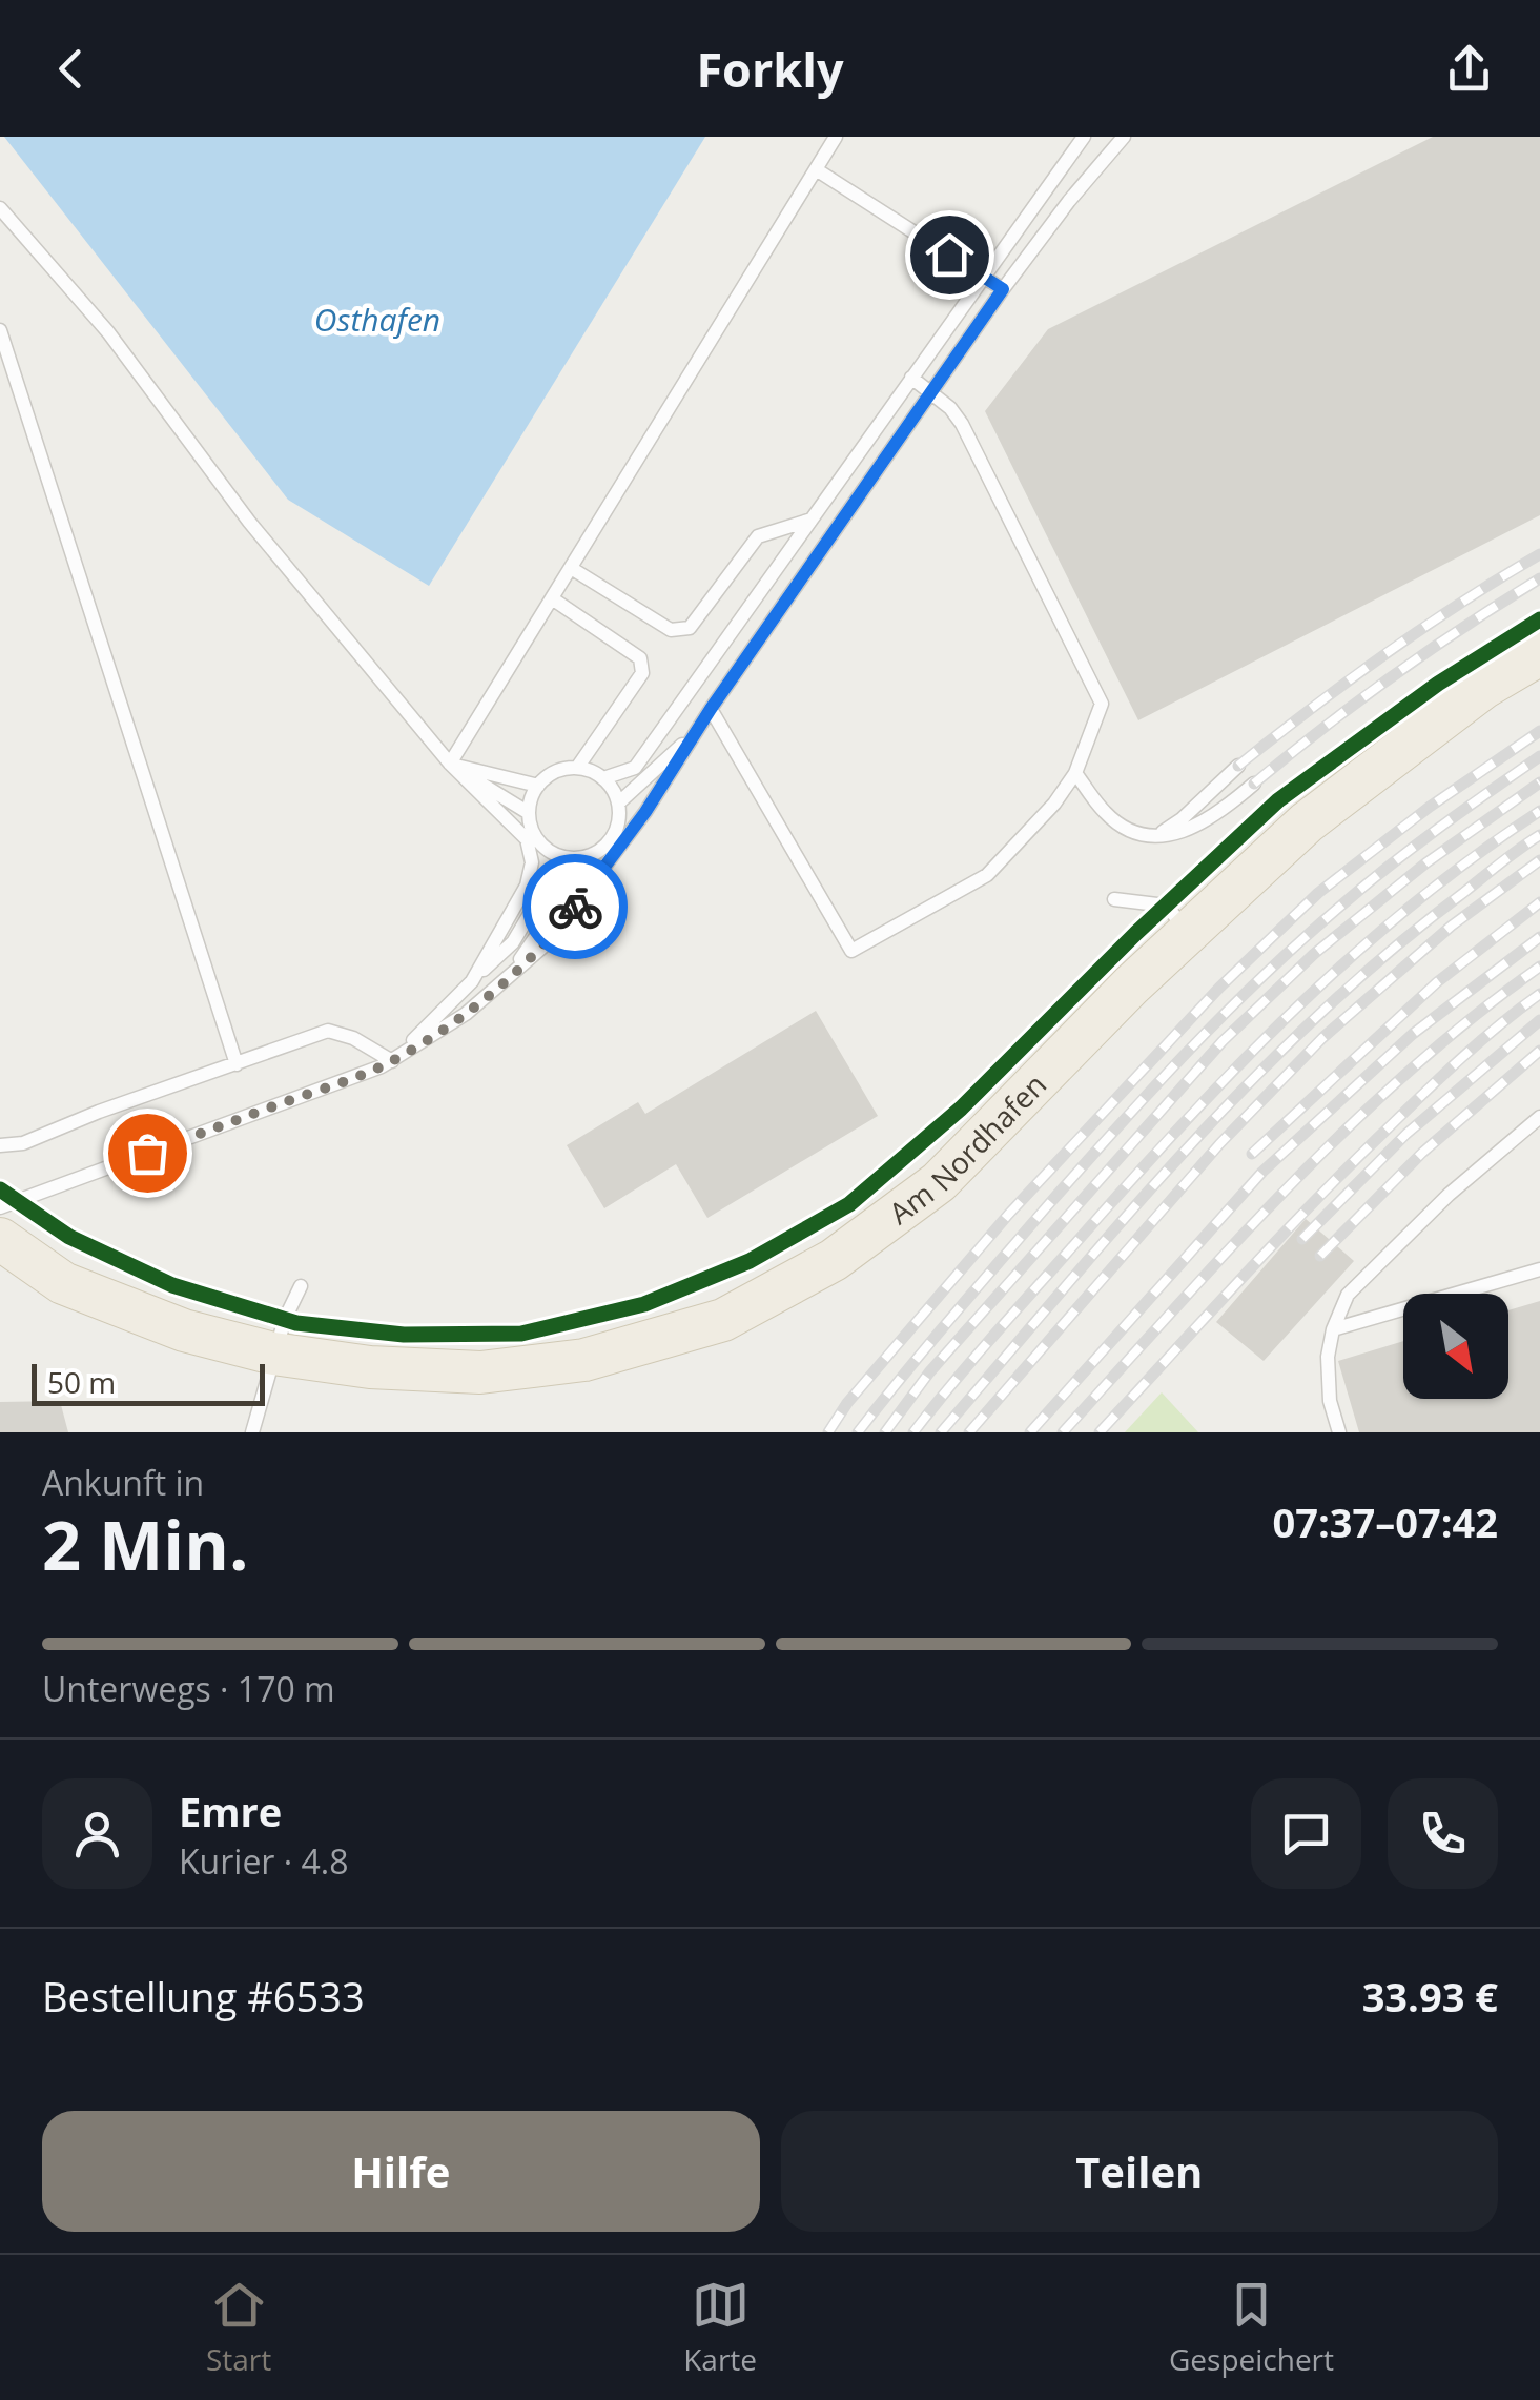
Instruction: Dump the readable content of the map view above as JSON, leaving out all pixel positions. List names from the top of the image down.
{
  "streets": {
    "main road": ["Am Nordhafen"]
  },
  "water": ["Osthafen"],
  "scale_bar": "50 m",
  "north": "bottom right",
  "page": {
    "header": "Forkly",
    "scale": "50 m",
    "heading": ["2 Min.", "Ankunft in", "07:37–07:42"],
    "panel": [
      "Emre",
      "Kurier · 4.8",
      "Bestellung #6533",
      "33.93 €"
    ],
    "bar": "Unterwegs · 170 m",
    "buttons": ["Hilfe", "Teilen"],
    "tabs": ["Start", "Karte", "Gespeichert"]
  }
}
